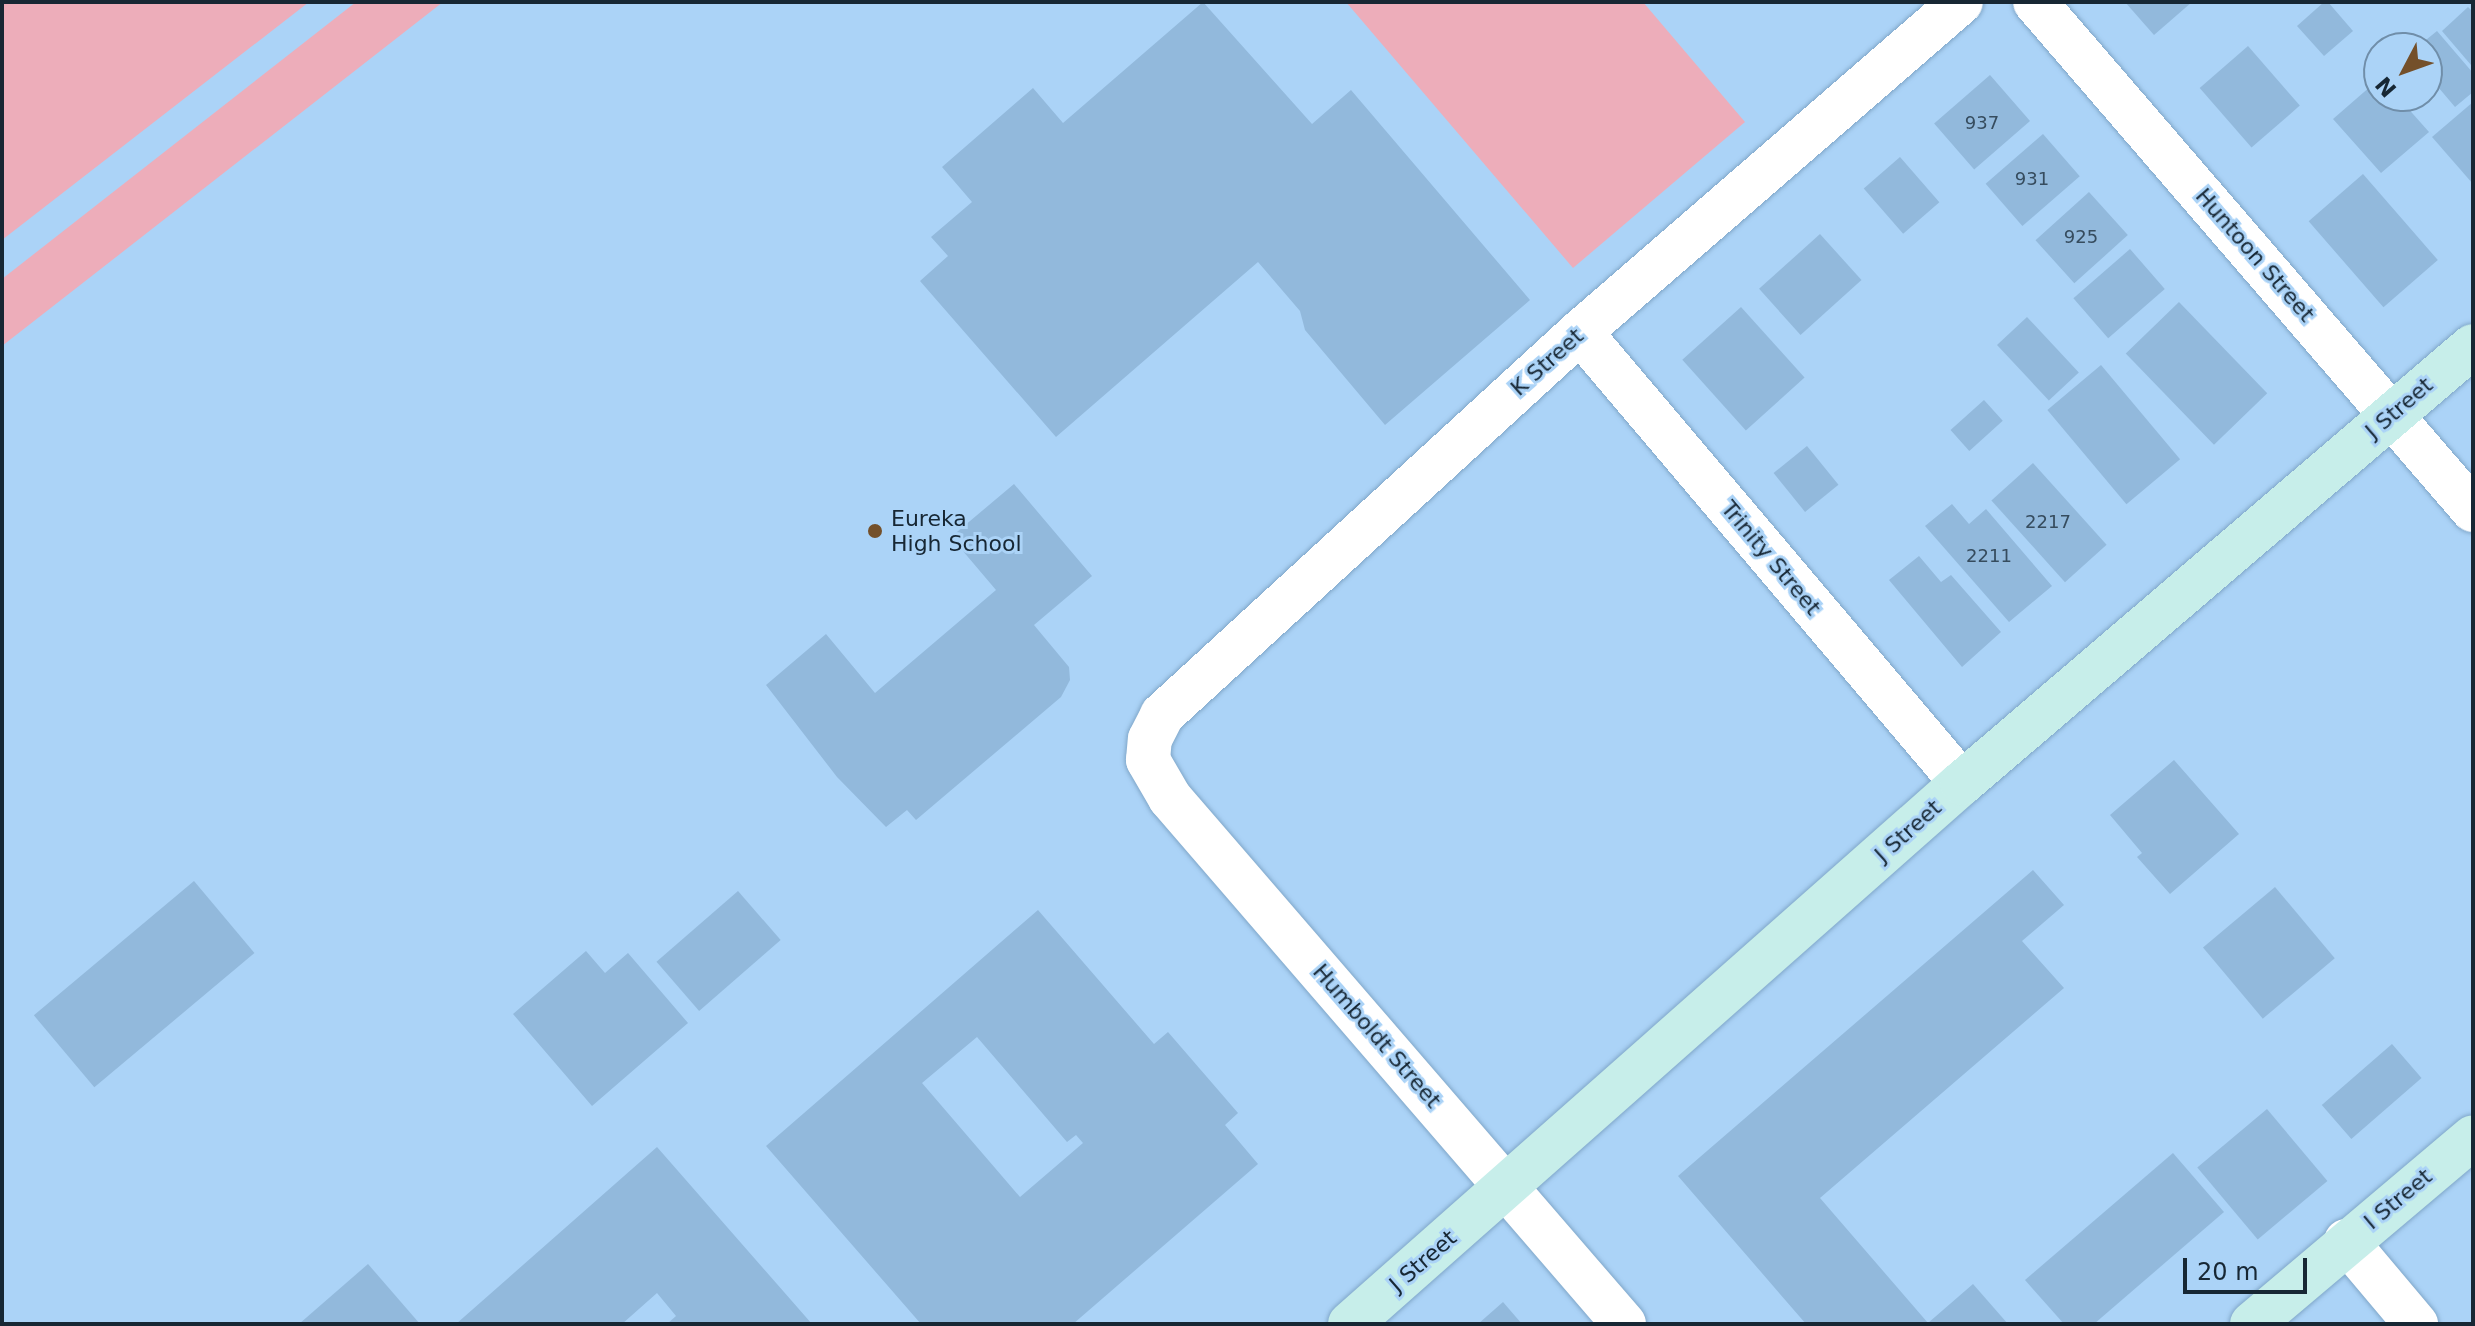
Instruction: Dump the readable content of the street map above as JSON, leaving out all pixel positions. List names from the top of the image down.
{
  "streets": {
    "street": [
      "Huntoon Street",
      "K Street",
      "J Street",
      "Trinity Street",
      "Humboldt Street",
      "I Street"
    ]
  },
  "crossings": [
    ["Huntoon Street", "J Street"],
    ["K Street", "Trinity Street"],
    ["K Street", "Humboldt Street"],
    ["J Street", "Trinity Street"],
    ["J Street", "Humboldt Street"]
  ],
  "places": ["Eureka High School"],
  "house_numbers": [
    "937",
    "931",
    "925",
    "2217",
    "2211"
  ],
  "scale_bar": "20 m",
  "north": "bottom left"
}
